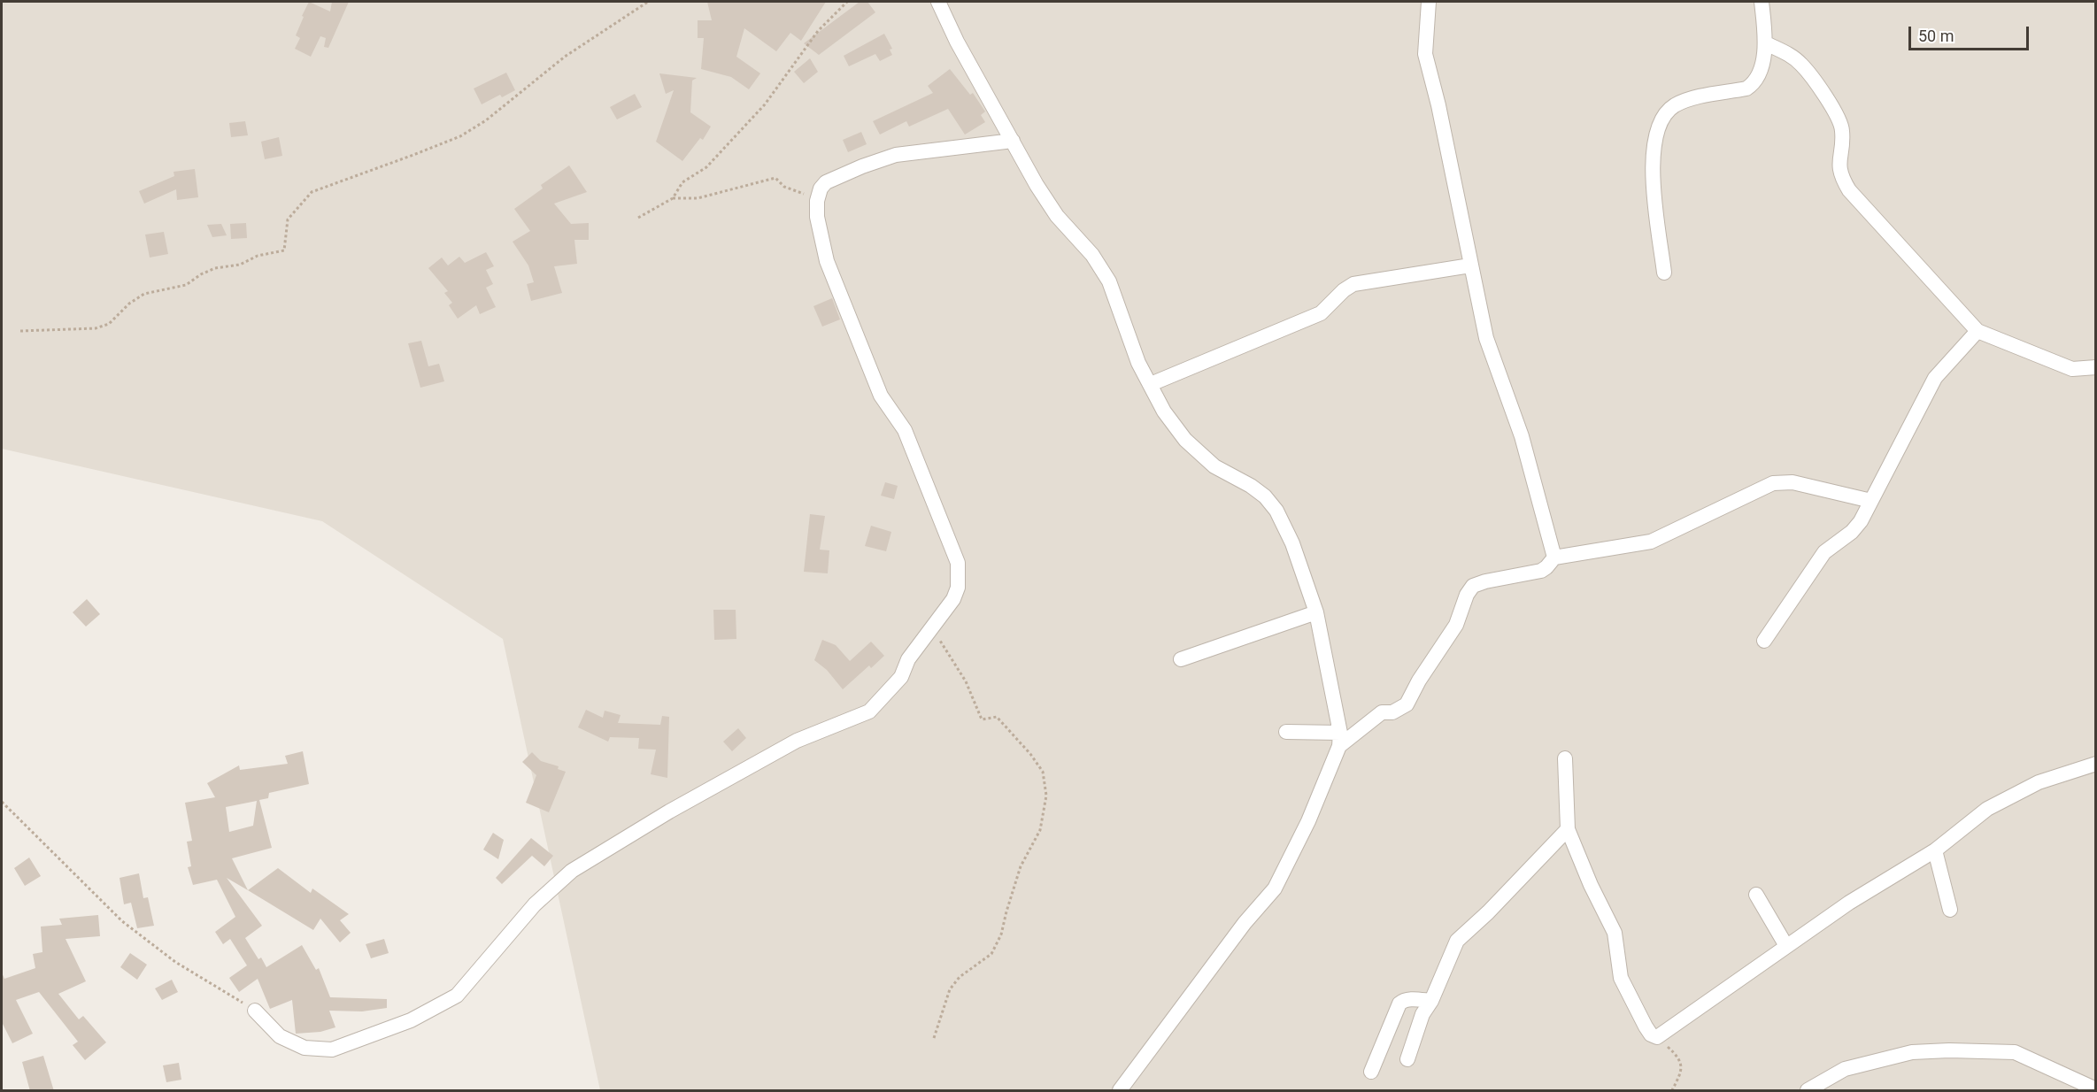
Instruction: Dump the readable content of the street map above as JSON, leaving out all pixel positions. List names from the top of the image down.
{
  "scale_bar": "50 m"
}
